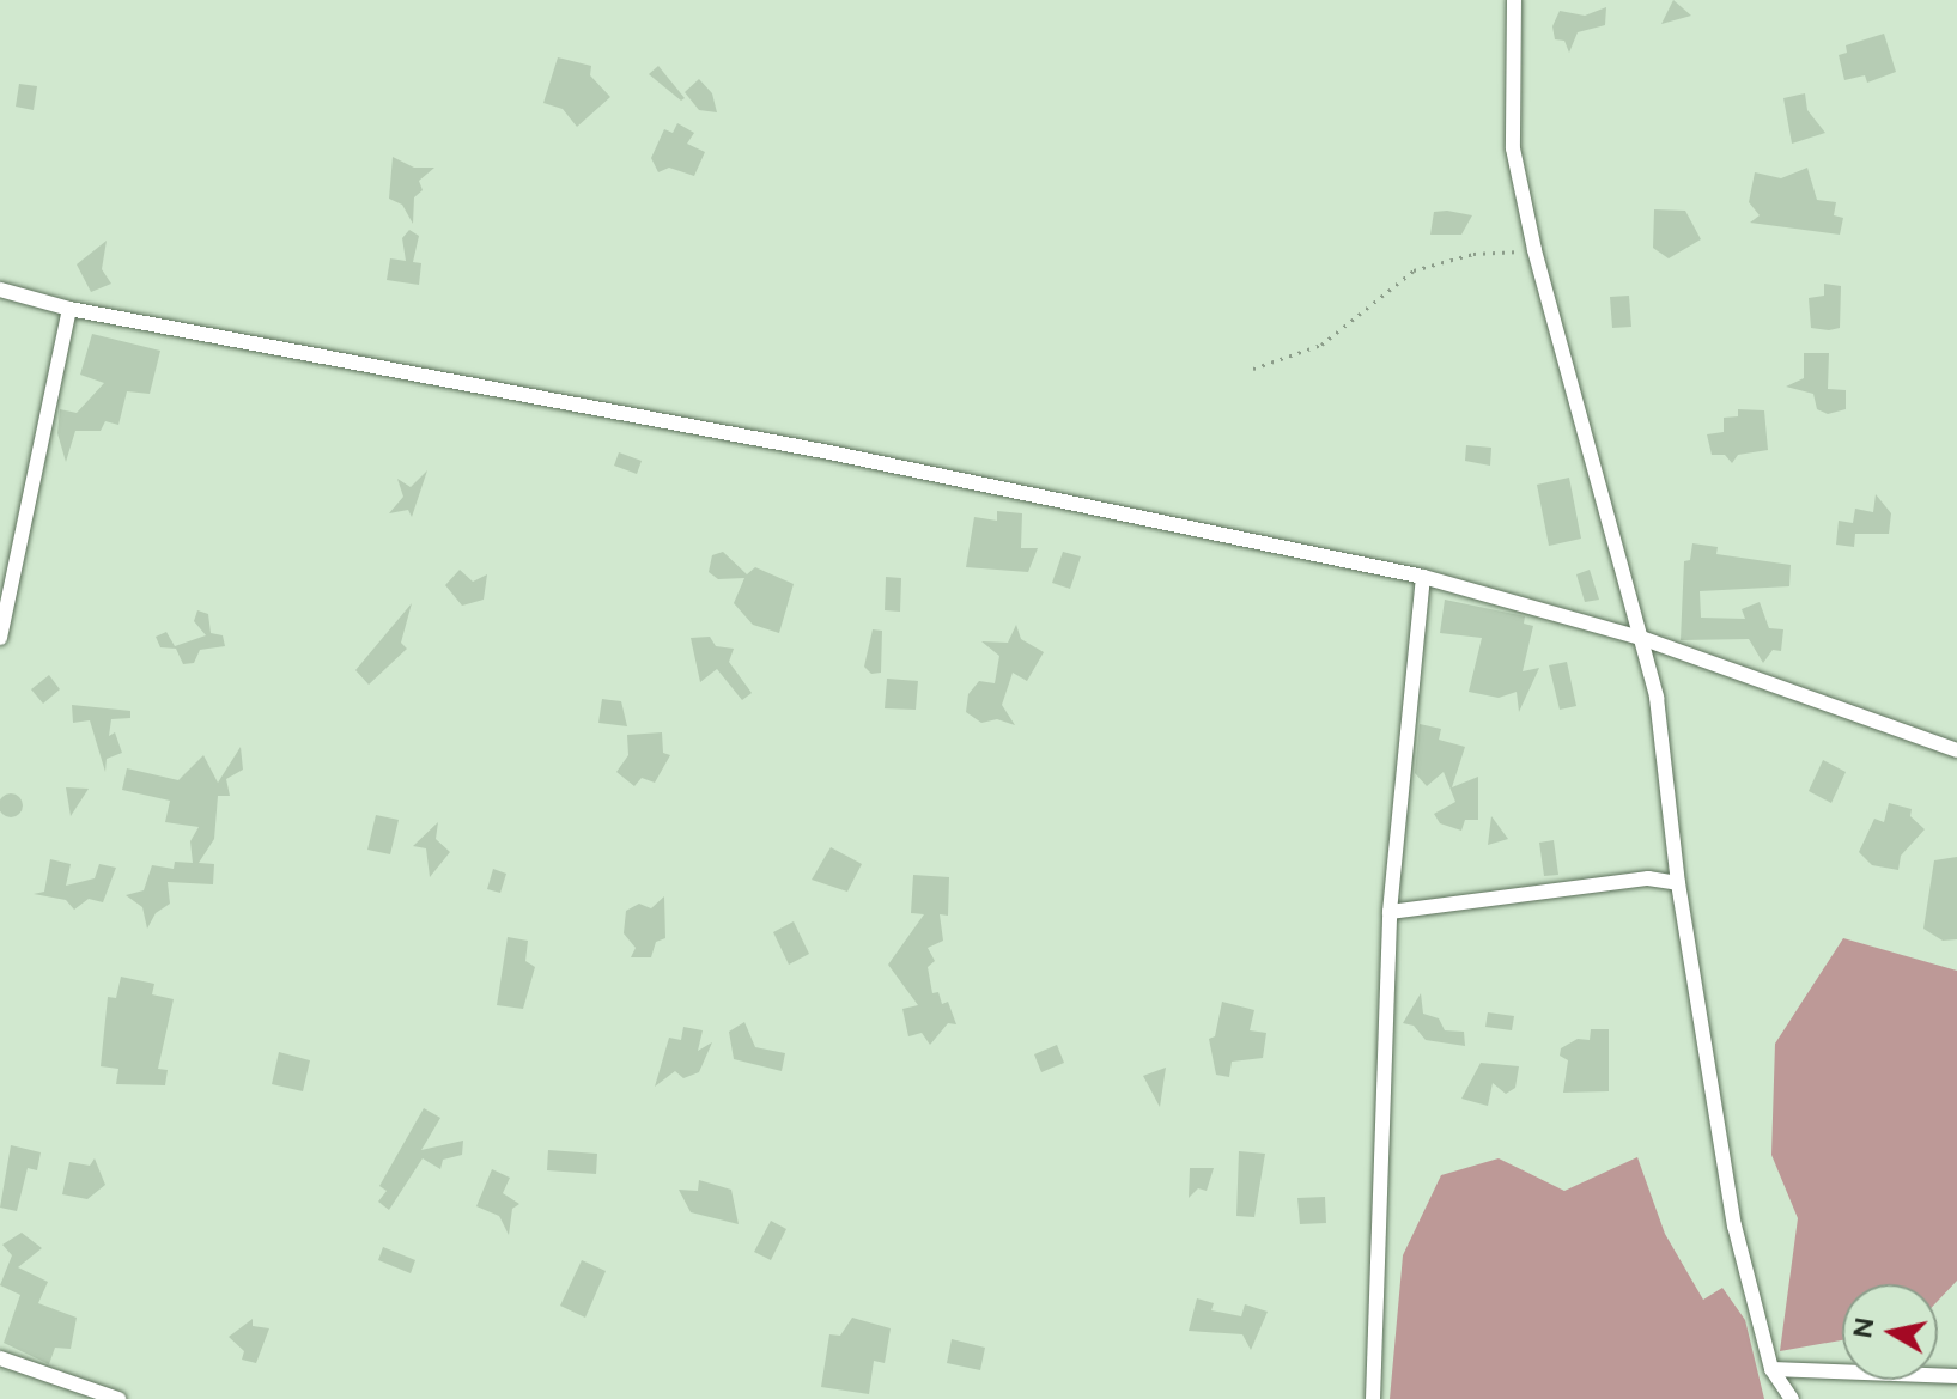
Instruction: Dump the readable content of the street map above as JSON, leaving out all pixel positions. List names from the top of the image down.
{
  "north": "left"
}
